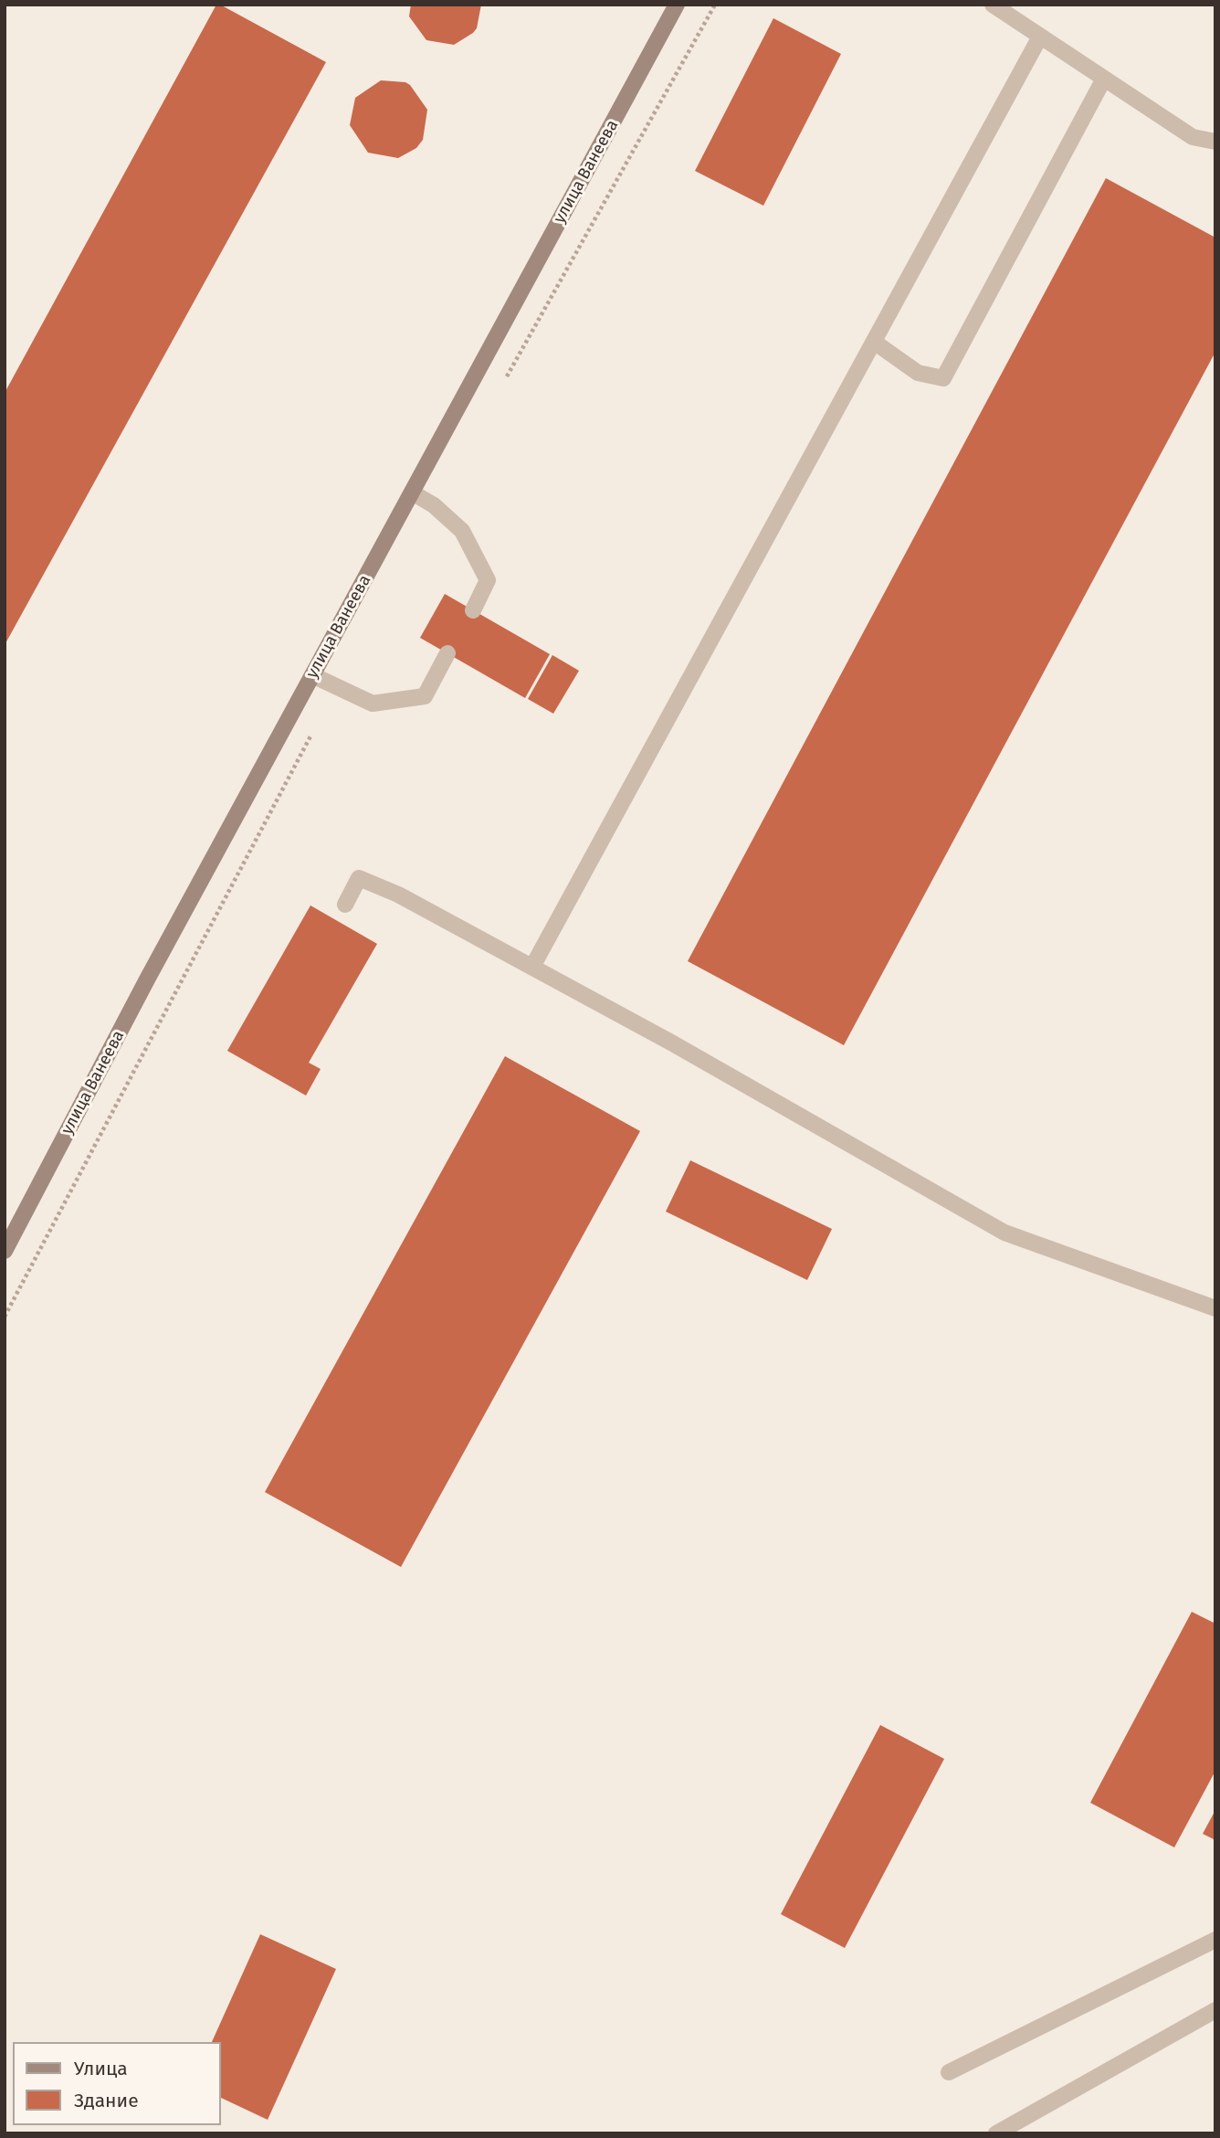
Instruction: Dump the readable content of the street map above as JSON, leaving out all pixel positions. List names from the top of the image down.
{
  "streets": {
    "street": ["улица Ванеева"]
  },
  "legend": ["Улица", "Здание"]
}
